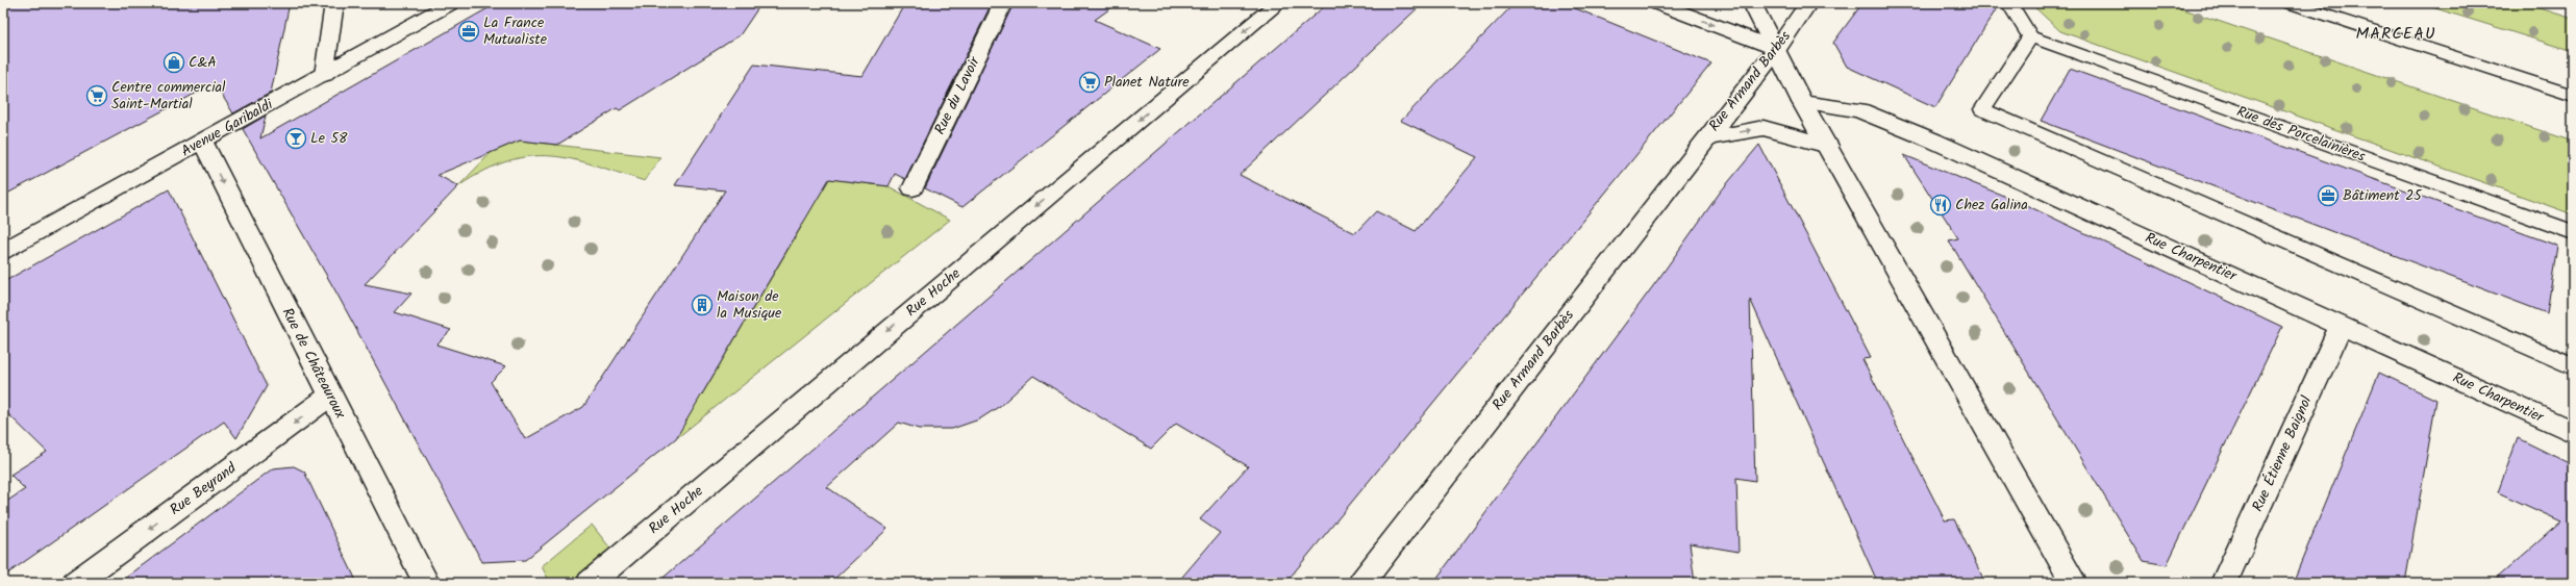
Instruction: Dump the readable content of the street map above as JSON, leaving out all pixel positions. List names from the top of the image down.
{
  "streets": {
    "street": [
      "Rue Armand Barbès",
      "Rue du Lavoir",
      "Avenue Garibaldi",
      "Rue Charpentier",
      "Rue Hoche",
      "Rue de Châteauroux",
      "Rue Étienne Baignol",
      "Rue Beyrand"
    ],
    "lane": ["Rue des Porcelainières"]
  },
  "crossings": [
    ["Avenue Garibaldi", "Rue de Châteauroux"],
    ["Rue Charpentier", "Rue Étienne Baignol"],
    ["Rue de Châteauroux", "Rue Beyrand"]
  ],
  "one_way": ["Rue Hoche", "Rue de Châteauroux", "Rue Beyrand"],
  "districts": ["MARCEAU"],
  "places": {
    "office": ["La France Mutualiste", "Bâtiment 25"],
    "shop": ["C&A"],
    "supermarket": ["Planet Nature", "Centre commercial Saint-Martial"],
    "bar": ["Le 58"],
    "restaurant": ["Chez Galina"],
    "building": ["Maison de la Musique"]
  }
}
